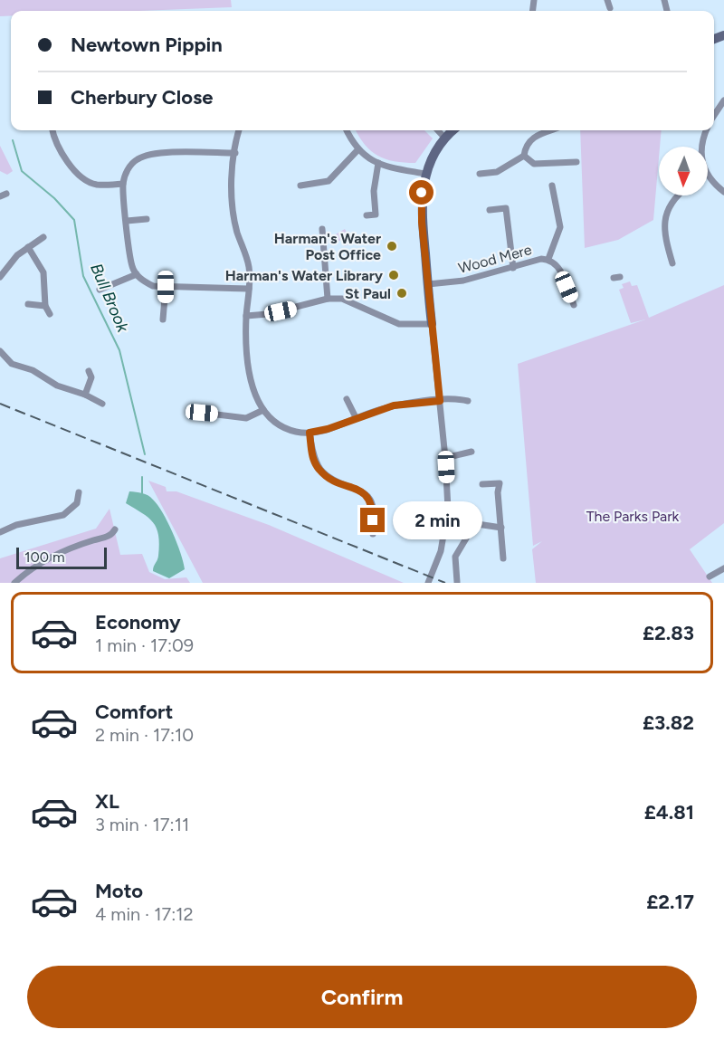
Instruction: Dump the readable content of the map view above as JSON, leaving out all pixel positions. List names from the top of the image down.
{
  "streets": {
    "street": ["Wood Mere"]
  },
  "water": ["Bull Brook"],
  "parks": ["The Parks Park"],
  "places": ["Harman's Water Post Office", "Harman's Water Library", "St Paul"],
  "scale_bar": "100 m",
  "north": "bottom",
  "page": {
    "banner": ["Newtown Pippin", "Cherbury Close"],
    "bubble": "2 min",
    "scale": "100 m",
    "list": [
      {
        "name": "Economy",
        "note": "1 min · 17:09",
        "value": "£2.83"
      },
      {
        "name": "Comfort",
        "note": "2 min · 17:10",
        "value": "£3.82"
      },
      {
        "name": "XL",
        "note": "3 min · 17:11",
        "value": "£4.81"
      },
      {
        "name": "Moto",
        "note": "4 min · 17:12",
        "value": "£2.17"
      }
    ],
    "buttons": "Confirm"
  }
}
